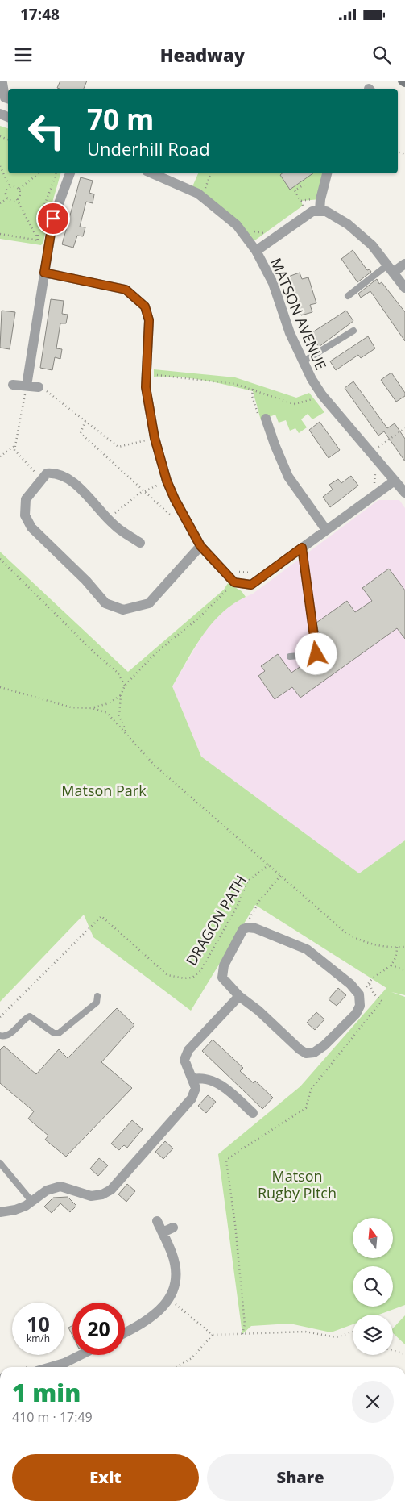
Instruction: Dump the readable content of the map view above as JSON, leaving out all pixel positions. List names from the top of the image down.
{
  "streets": {
    "street": ["MATSON AVENUE"],
    "path": ["DRAGON PATH"]
  },
  "parks": ["Matson Park", "Matson Rugby Pitch"],
  "north": "top",
  "page": {
    "status": "17:48",
    "header": "Headway",
    "turn": ["70 m", "Underhill Road"],
    "speed": "10 km/h",
    "limit": "20",
    "heading": ["1 min", "410 m · 17:49"],
    "buttons": ["Exit", "Share"]
  }
}
